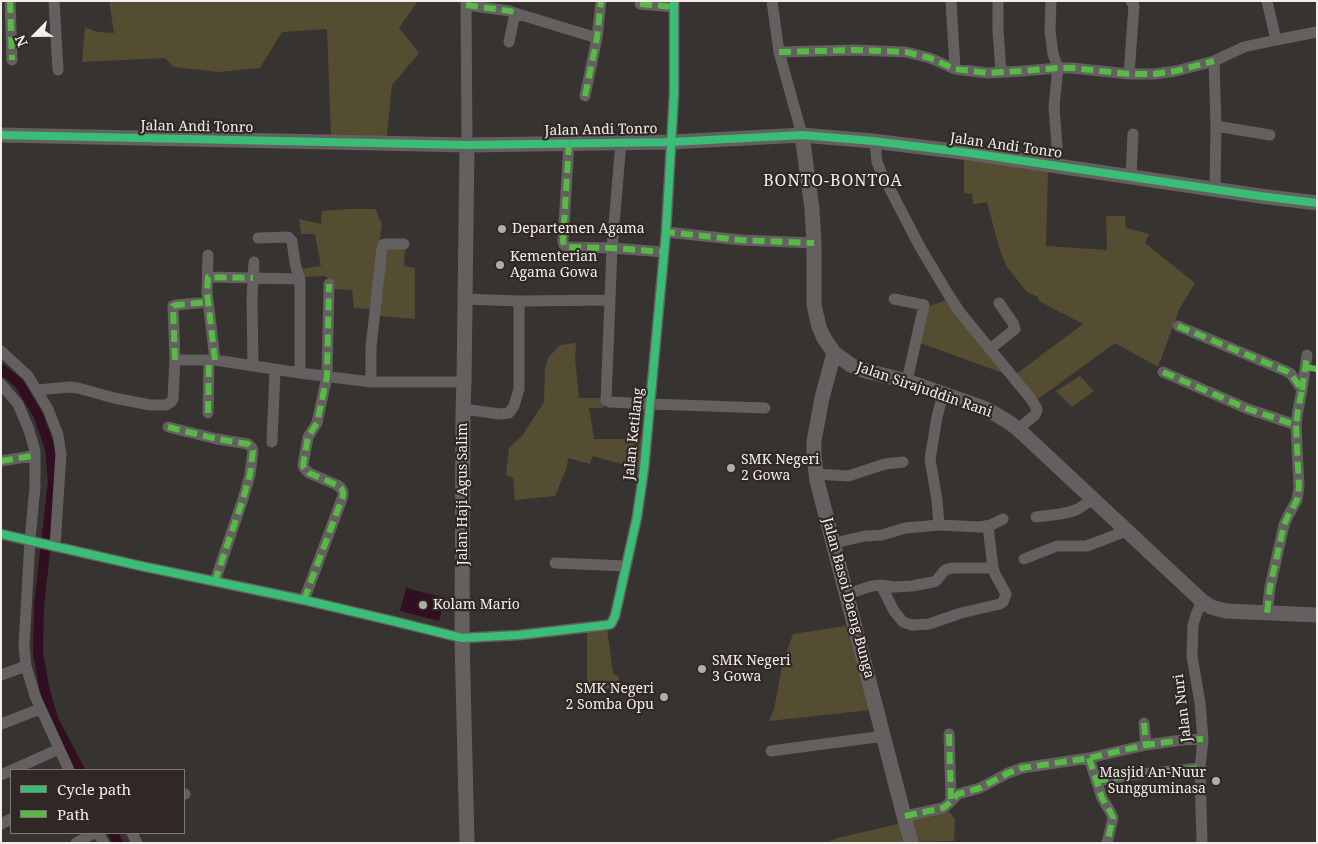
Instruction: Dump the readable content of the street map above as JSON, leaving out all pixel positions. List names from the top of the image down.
{
  "streets": {
    "street": [
      "Jalan Andi Tonro",
      "Jalan Sirajuddin Rani",
      "Jalan Ketilang",
      "Jalan Haji Agus Salim",
      "Jalan Basoi Daeng Bunga",
      "Jalan Nuri"
    ]
  },
  "crossings": [
    ["Jalan Andi Tonro", "Jalan Sirajuddin Rani"],
    ["Jalan Andi Tonro", "Jalan Ketilang"],
    ["Jalan Andi Tonro", "Jalan Haji Agus Salim"],
    ["Jalan Sirajuddin Rani", "Jalan Basoi Daeng Bunga"],
    ["Jalan Sirajuddin Rani", "Jalan Nuri"],
    ["Jalan Ketilang", "Jalan Haji Agus Salim"]
  ],
  "districts": ["BONTO-BONTOA"],
  "places": [
    "Departemen Agama",
    "Kementerian Agama Gowa",
    "SMK Negeri 2 Gowa",
    "Kolam Mario",
    "SMK Negeri 3 Gowa",
    "SMK Negeri 2 Somba Opu",
    "Masjid An-Nuur Sungguminasa"
  ],
  "legend": ["Cycle path", "Path"],
  "north": "bottom left"
}
